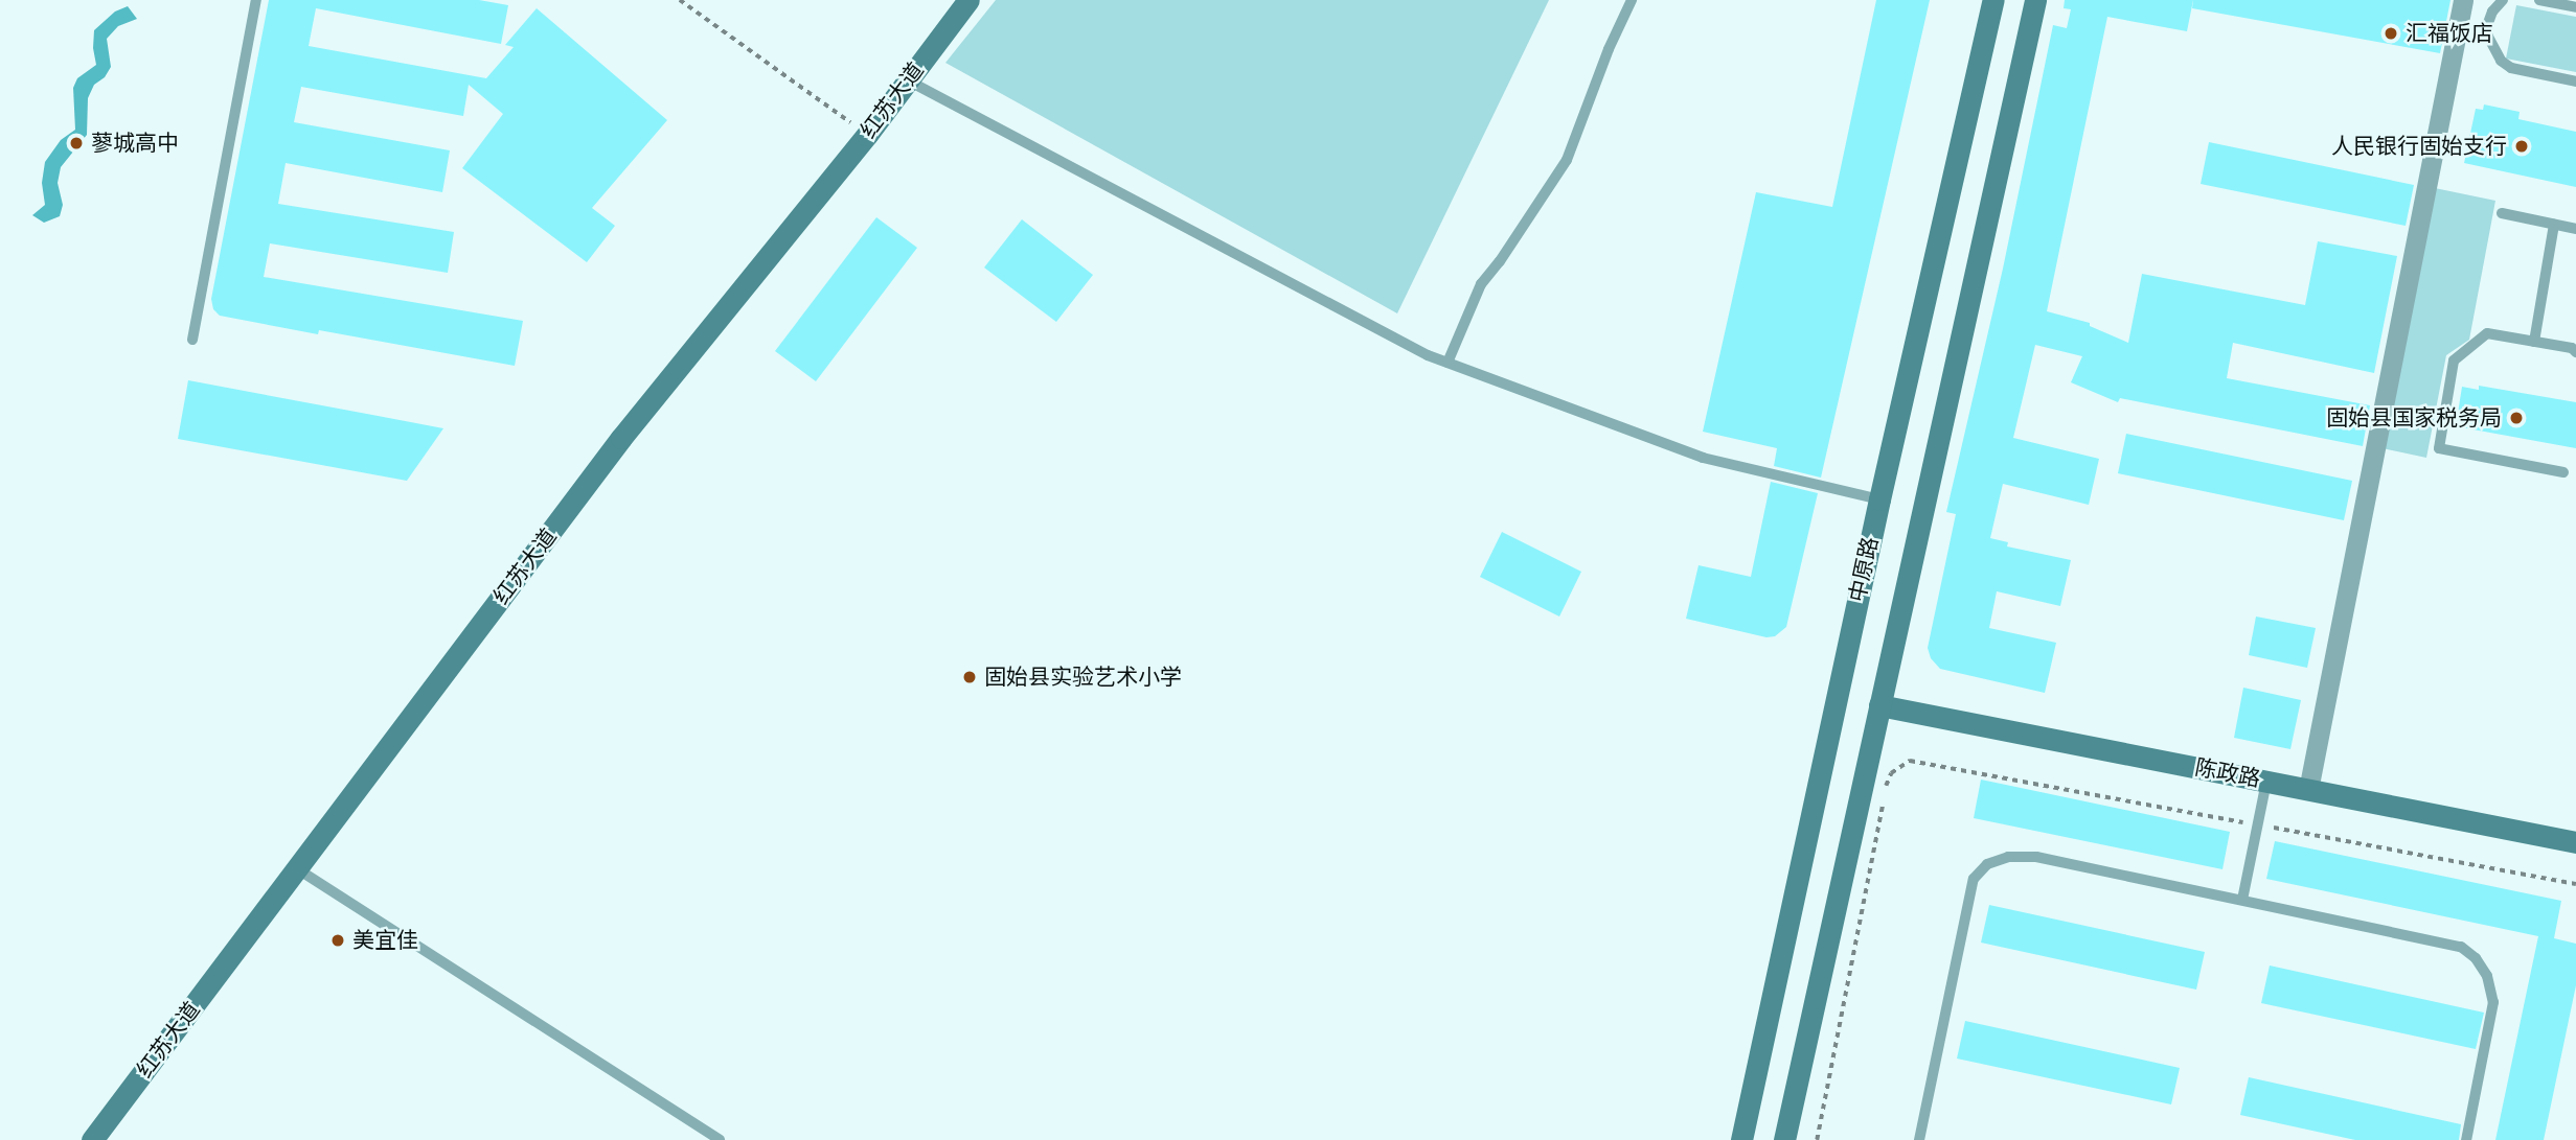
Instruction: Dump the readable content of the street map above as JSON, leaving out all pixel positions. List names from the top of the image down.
{
  "streets": {
    "main road": ["红苏大道", "中原路", "陈政路"]
  },
  "crossings": [
    ["中原路", "陈政路"]
  ],
  "places": [
    "汇福饭店",
    "蓼城高中",
    "人民银行固始支行",
    "固始县国家税务局",
    "固始县实验艺术小学",
    "美宜佳"
  ]
}
